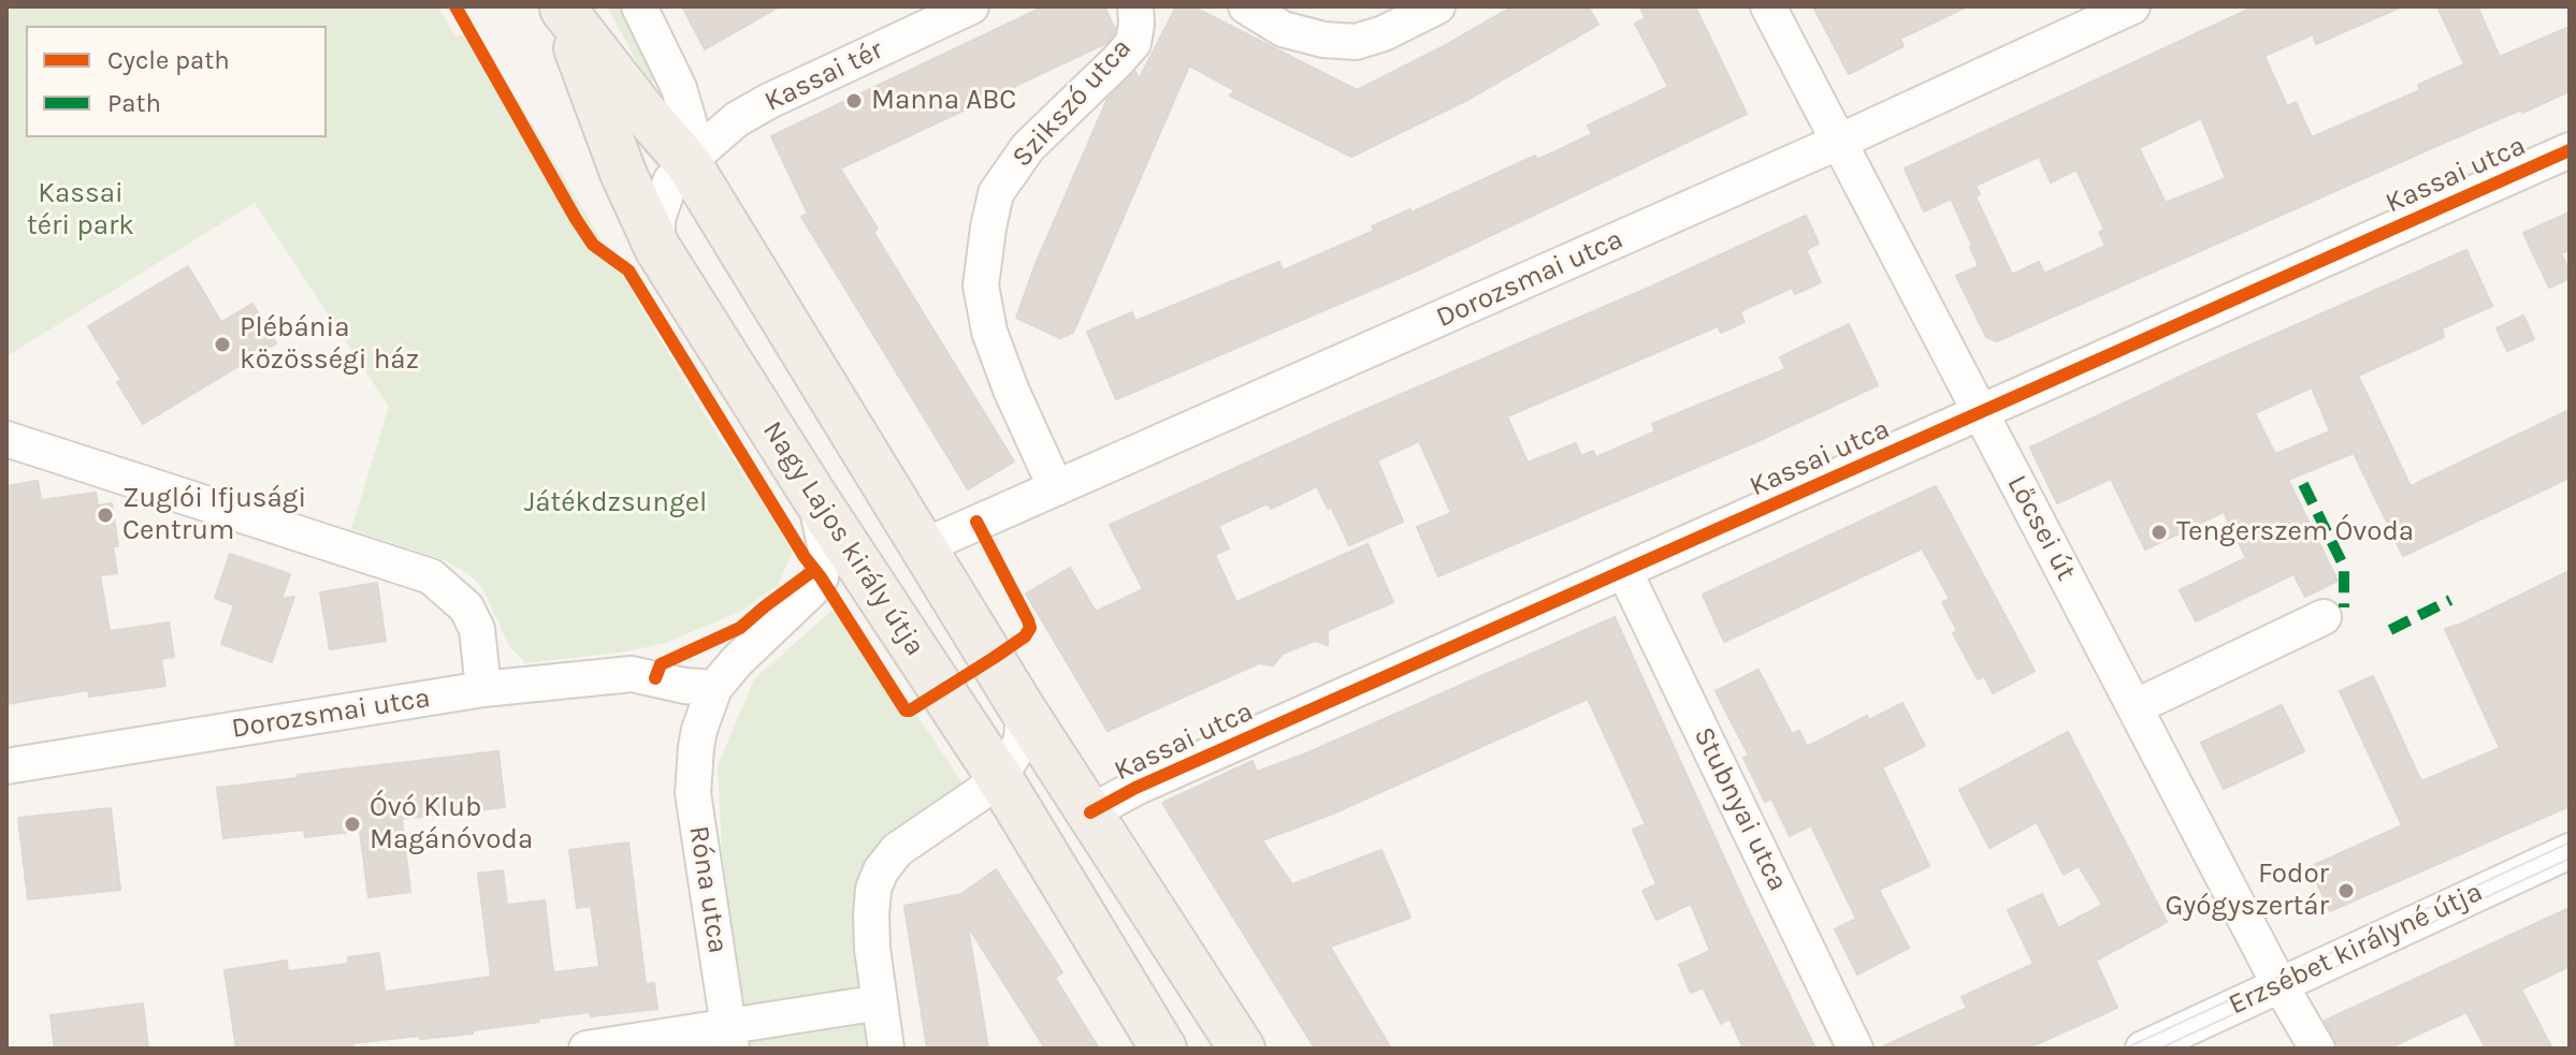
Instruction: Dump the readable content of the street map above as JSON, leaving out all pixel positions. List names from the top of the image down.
{
  "streets": {
    "main road": ["Nagy Lajos király útja"],
    "street": [
      "Kassai tér",
      "Szikszó utca",
      "Kassai utca",
      "Dorozsmai utca",
      "Lőcsei út",
      "Stubnyai utca",
      "Róna utca",
      "Erzsébet királyné útja"
    ]
  },
  "crossings": [
    ["Kassai tér", "Nagy Lajos király útja"],
    ["Szikszó utca", "Dorozsmai utca"],
    ["Kassai utca", "Lőcsei út"],
    ["Kassai utca", "Nagy Lajos király útja"],
    ["Kassai utca", "Stubnyai utca"],
    ["Dorozsmai utca", "Lőcsei út"],
    ["Dorozsmai utca", "Nagy Lajos király útja"],
    ["Lőcsei út", "Erzsébet királyné útja"]
  ],
  "parks": ["Kassai téri park", "Játékdzsungel"],
  "places": [
    "Manna ABC",
    "Plébánia közösségi ház",
    "Zuglói Ifjusági Centrum",
    "Tengerszem Óvoda",
    "Óvó Klub Magánóvoda",
    "Fodor Gyógyszertár"
  ],
  "legend": ["Cycle path", "Path"]
}
